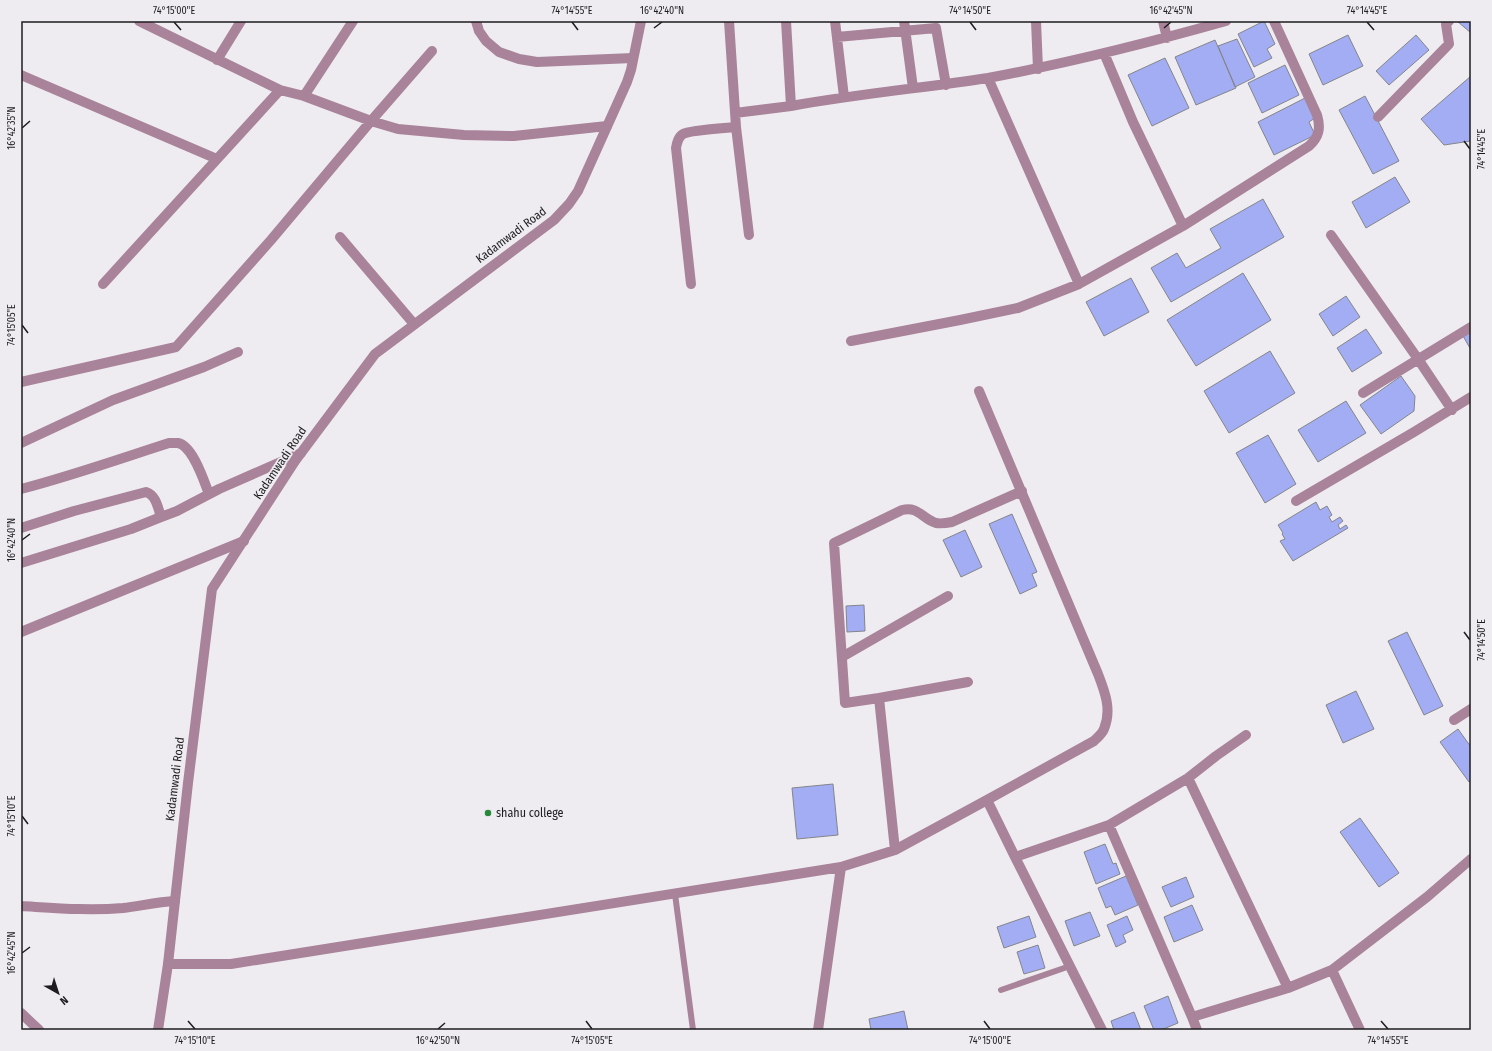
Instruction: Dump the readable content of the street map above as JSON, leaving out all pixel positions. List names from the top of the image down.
{
  "streets": {
    "street": ["Kadamwadi Road"]
  },
  "places": ["shahu college"],
  "north": "bottom right",
  "coordinates": [
    "74°15'00\"E",
    "74°14'55\"E",
    "16°42'40\"N",
    "74°14'50\"E",
    "16°42'45\"N",
    "74°14'45\"E",
    "16°42'35\"N",
    "74°15'05\"E",
    "74°15'10\"E",
    "16°42'50\"N"
  ]
}
